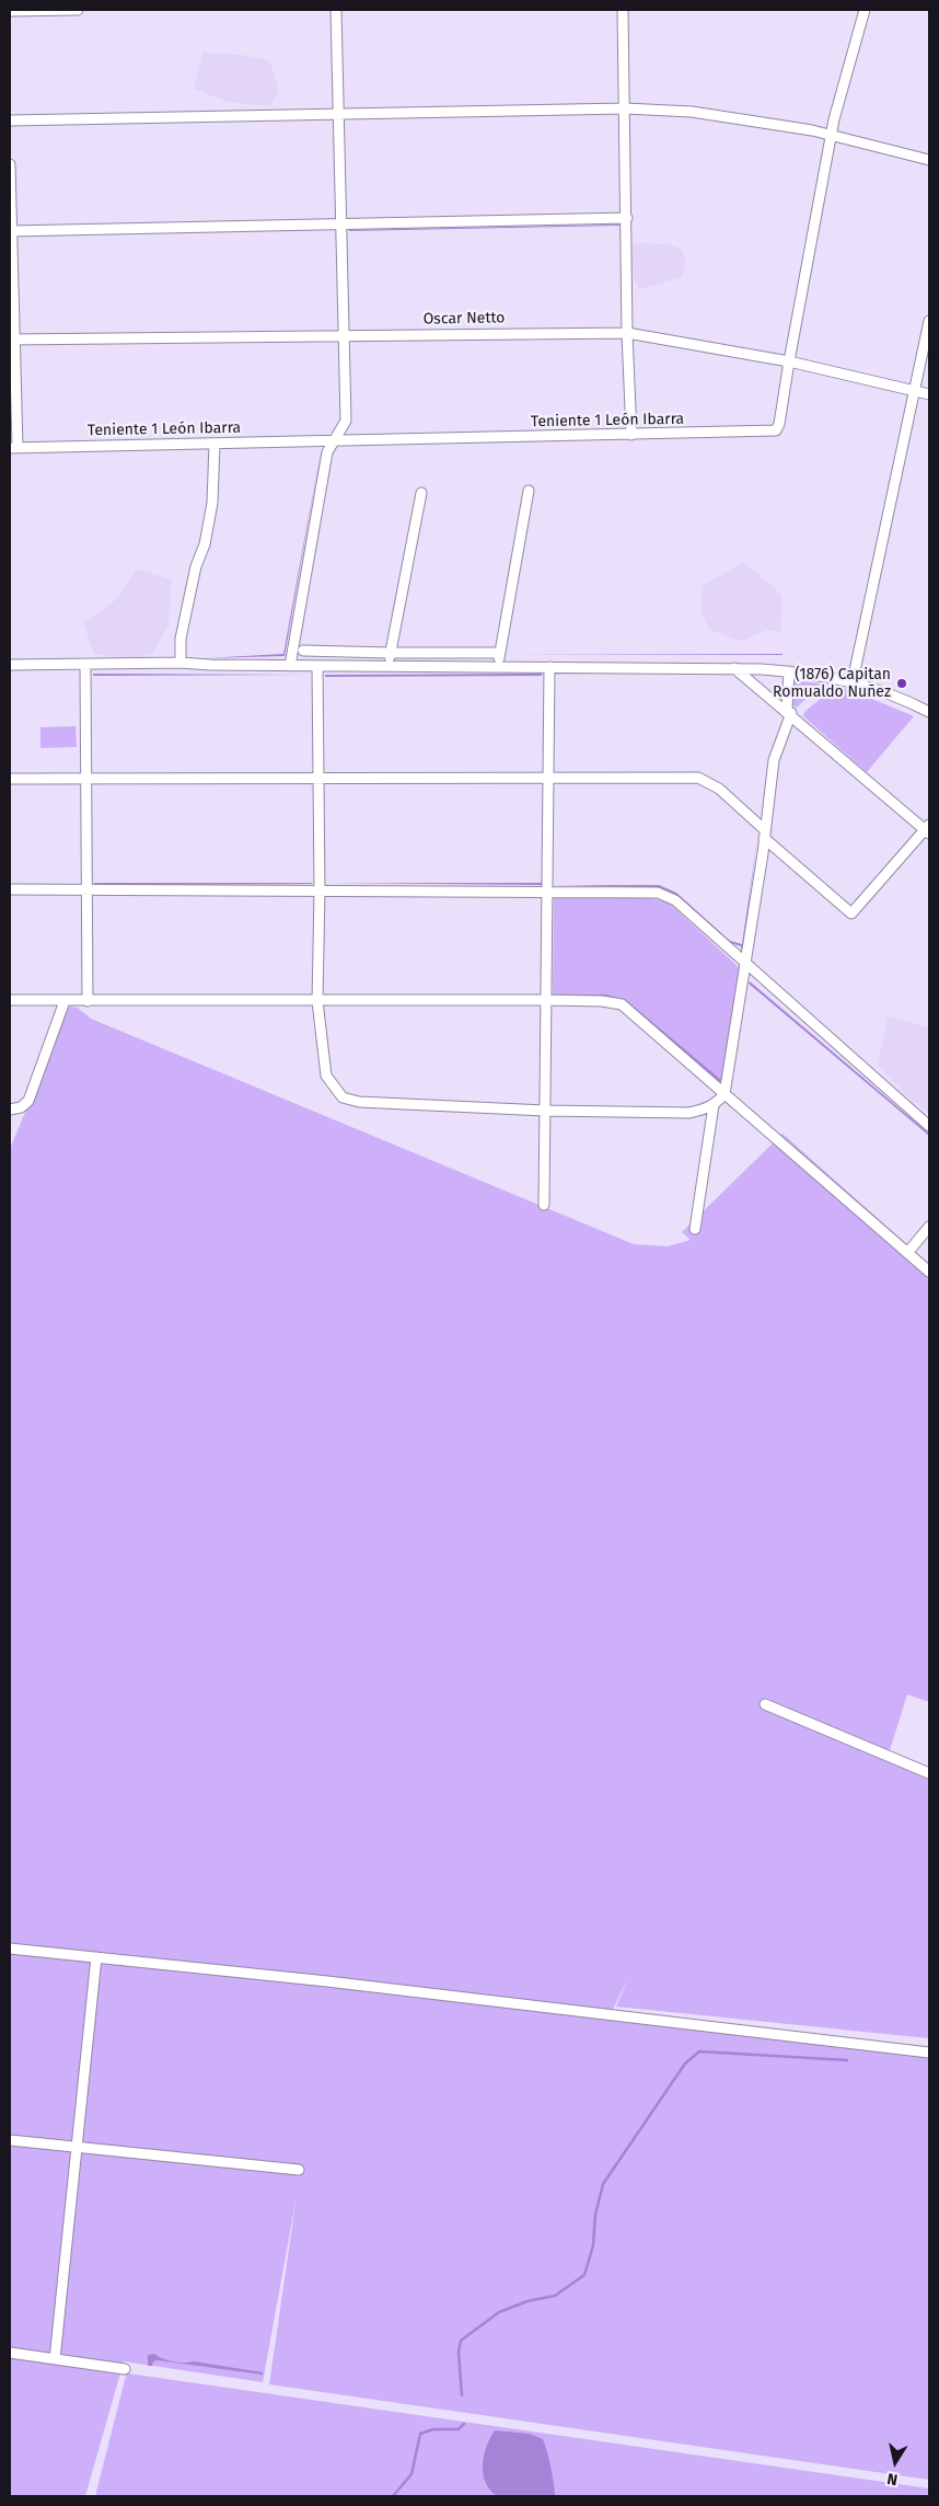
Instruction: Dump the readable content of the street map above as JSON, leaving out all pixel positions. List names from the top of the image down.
{
  "streets": {
    "street": ["Oscar Netto", "Teniente 1 León Ibarra"]
  },
  "crossings": [
    ["Oscar Netto", "Teniente 1 León Ibarra"]
  ],
  "places": ["(1876) Capitan Romualdo Nuñez"],
  "north": "bottom"
}
